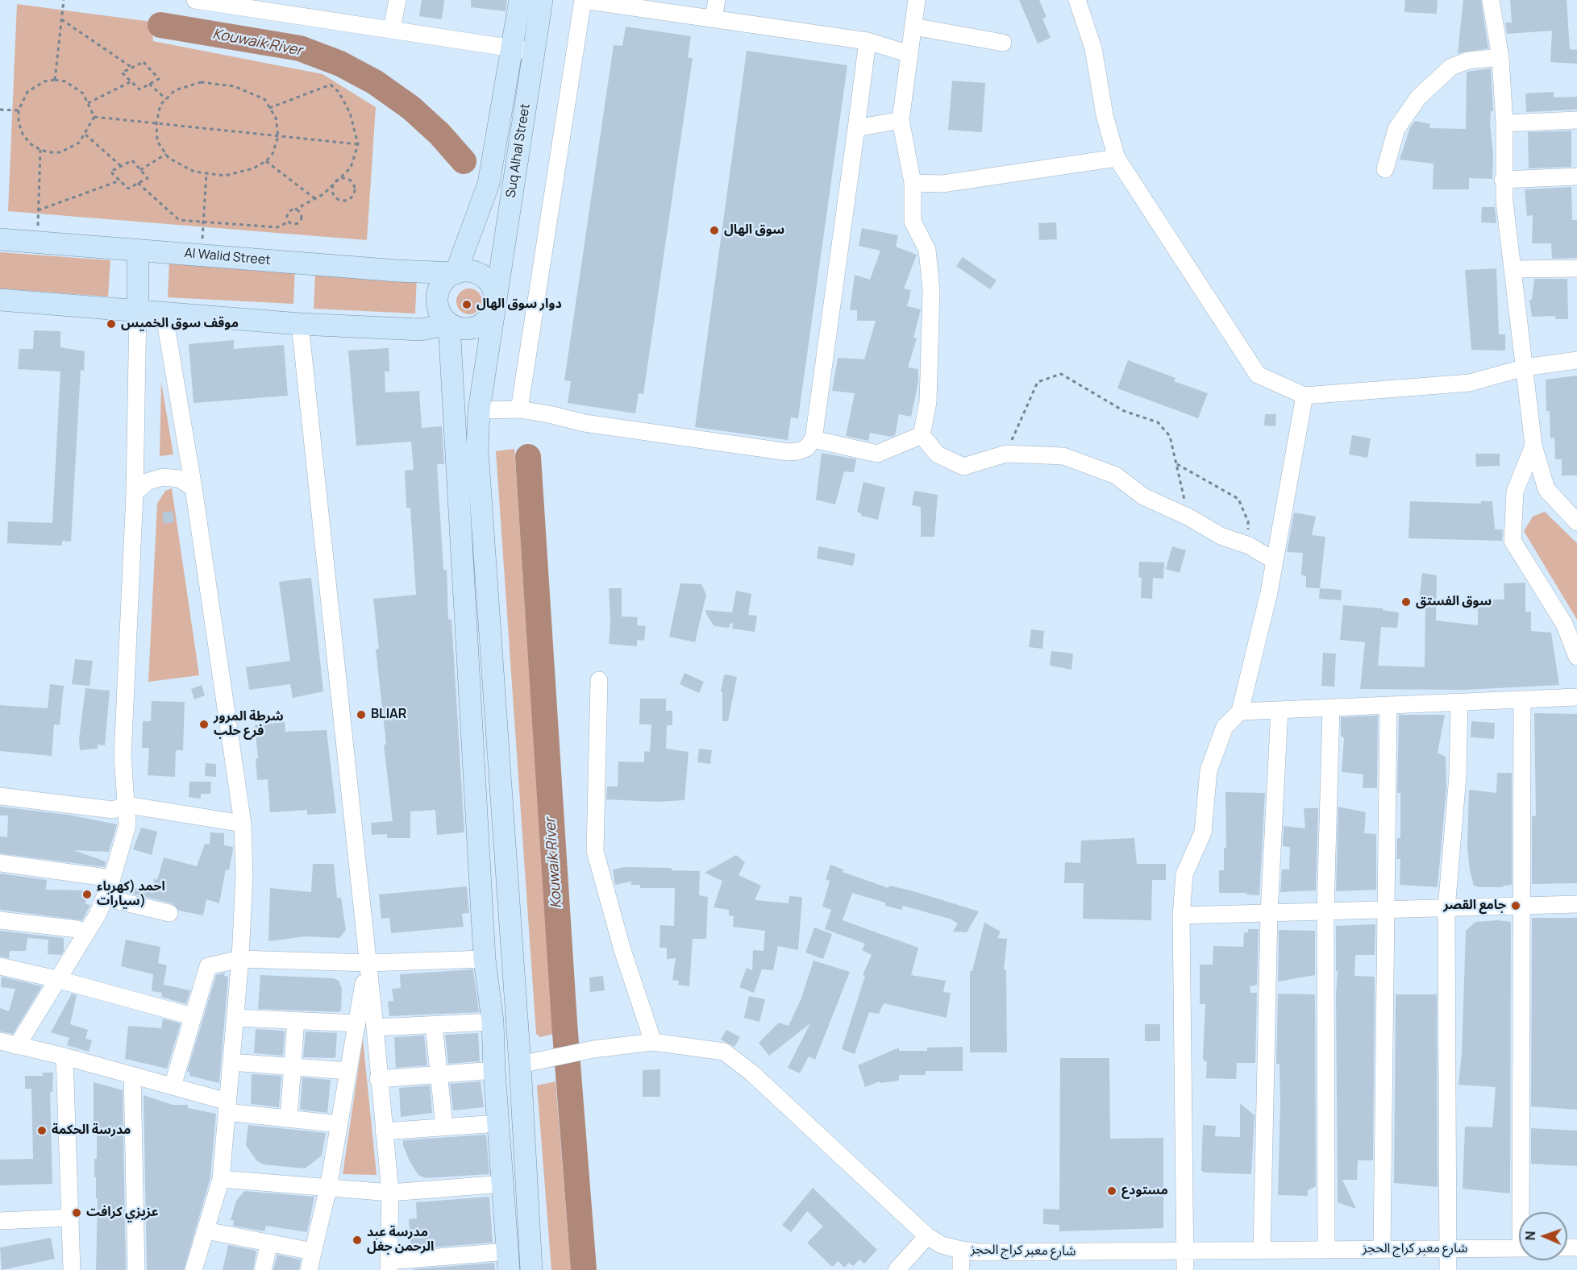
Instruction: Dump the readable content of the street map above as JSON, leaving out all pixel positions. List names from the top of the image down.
{
  "streets": {
    "main road": ["Suq Alhal Street", "Al Walid Street"],
    "street": ["شارع معبر كراج الحجز"]
  },
  "crossings": [
    ["Suq Alhal Street", "Al Walid Street"],
    ["Suq Alhal Street", "شارع معبر كراج الحجز"]
  ],
  "water": ["Kouwaik River"],
  "places": [
    "سوق الهال",
    "دوار سوق الهال",
    "موقف سوق الخميس",
    "سوق الفستق",
    "BLIAR",
    "شرطة المرور فرع حلب",
    "احمد (كهرباء سيارات)",
    "جامع القصر",
    "مدرسة الحكمة",
    "مستودع",
    "عزيزي كرافت",
    "مدرسة عبد الرحمن جغل"
  ],
  "north": "left"
}
